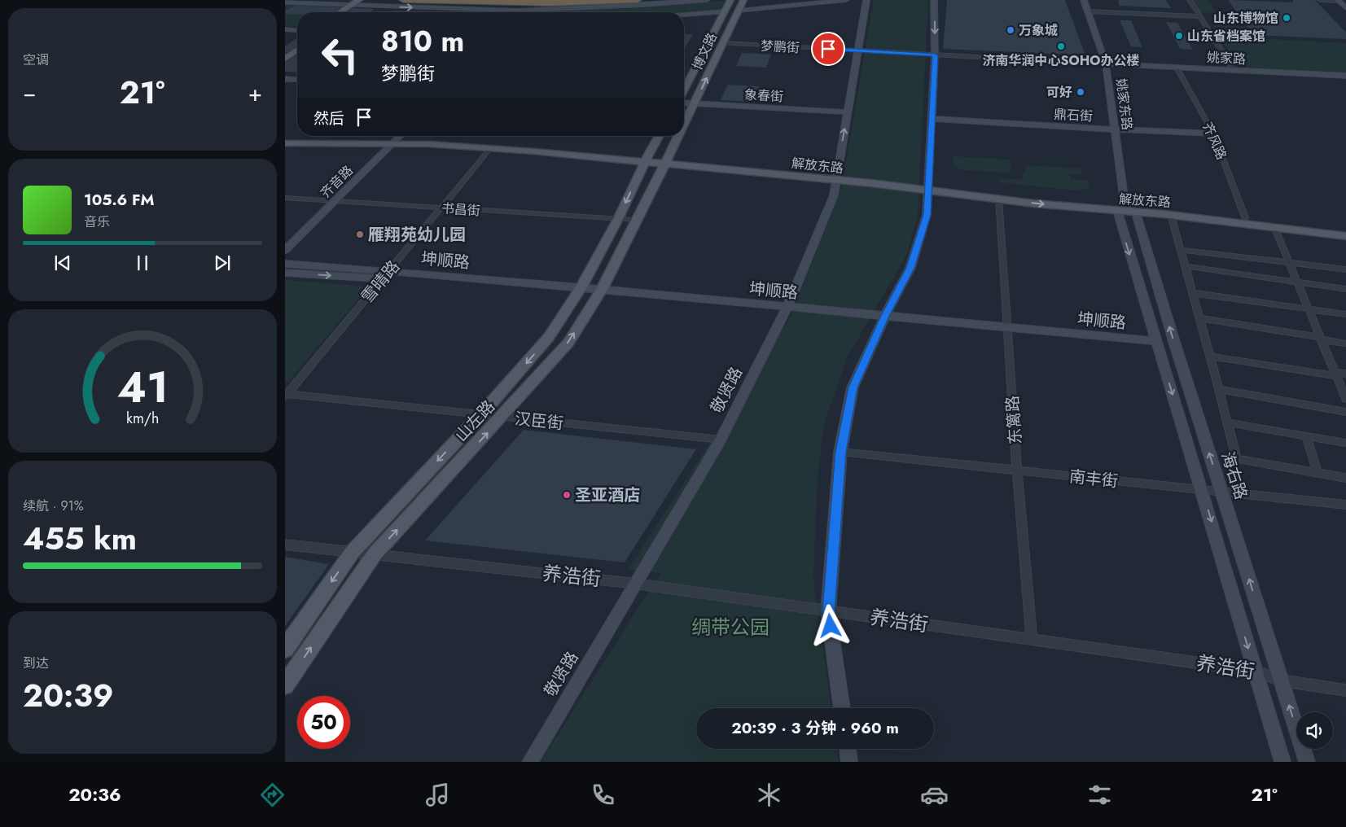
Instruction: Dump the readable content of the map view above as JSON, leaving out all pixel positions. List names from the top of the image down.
{
  "streets": {
    "main road": ["博文路", "解放东路", "山左路"],
    "street": [
      "梦鹏街",
      "姚家路",
      "象春街",
      "姚家东路",
      "鼎石街",
      "齐风路",
      "齐音路",
      "书昌街",
      "坤顺路",
      "雪晴路",
      "敬贤路",
      "东篱路",
      "汉臣街",
      "海右路",
      "南丰街",
      "养浩街"
    ]
  },
  "crossings": [
    ["梦鹏街", "博文路"],
    ["梦鹏街", "敬贤路"],
    ["博文路", "象春街"],
    ["博文路", "解放东路"],
    ["博文路", "山左路"],
    ["姚家路", "姚家东路"],
    ["姚家路", "齐风路"],
    ["象春街", "敬贤路"],
    ["姚家东路", "鼎石街"],
    ["姚家东路", "解放东路"],
    ["鼎石街", "齐风路"],
    ["齐风路", "解放东路"],
    ["解放东路", "齐音路"],
    ["解放东路", "雪晴路"],
    ["解放东路", "敬贤路"],
    ["解放东路", "东篱路"],
    ["解放东路", "山左路"],
    ["解放东路", "海右路"],
    ["齐音路", "书昌街"],
    ["书昌街", "雪晴路"],
    ["书昌街", "山左路"],
    ["坤顺路", "雪晴路"],
    ["坤顺路", "敬贤路"],
    ["坤顺路", "东篱路"],
    ["坤顺路", "山左路"],
    ["雪晴路", "汉臣街"],
    ["敬贤路", "汉臣街"],
    ["敬贤路", "养浩街"],
    ["东篱路", "南丰街"],
    ["东篱路", "养浩街"],
    ["山左路", "汉臣街"],
    ["山左路", "养浩街"],
    ["海右路", "南丰街"],
    ["海右路", "养浩街"]
  ],
  "parks": ["绸带公园"],
  "places": [
    "山东博物馆",
    "万象城",
    "山东省档案馆",
    "济南华润中心SOHO办公楼",
    "可好",
    "雁翔苑幼儿园",
    "圣亚酒店"
  ],
  "page": {
    "tile": [
      "空调",
      ["续航 · 91%", "455 km"],
      ["到达", "20:39"]
    ],
    "turn": ["810 m", "梦鹏街"],
    "heat": ["−", "21°", "+"],
    "then": "然后",
    "song": ["105.6 FM", "音乐"],
    "limit": "50",
    "trip": "20:39 · 3 分钟 · 960 m",
    "tabs": ["20:36", "21°"],
    "gauge": ["41", "km/h"]
  }
}
